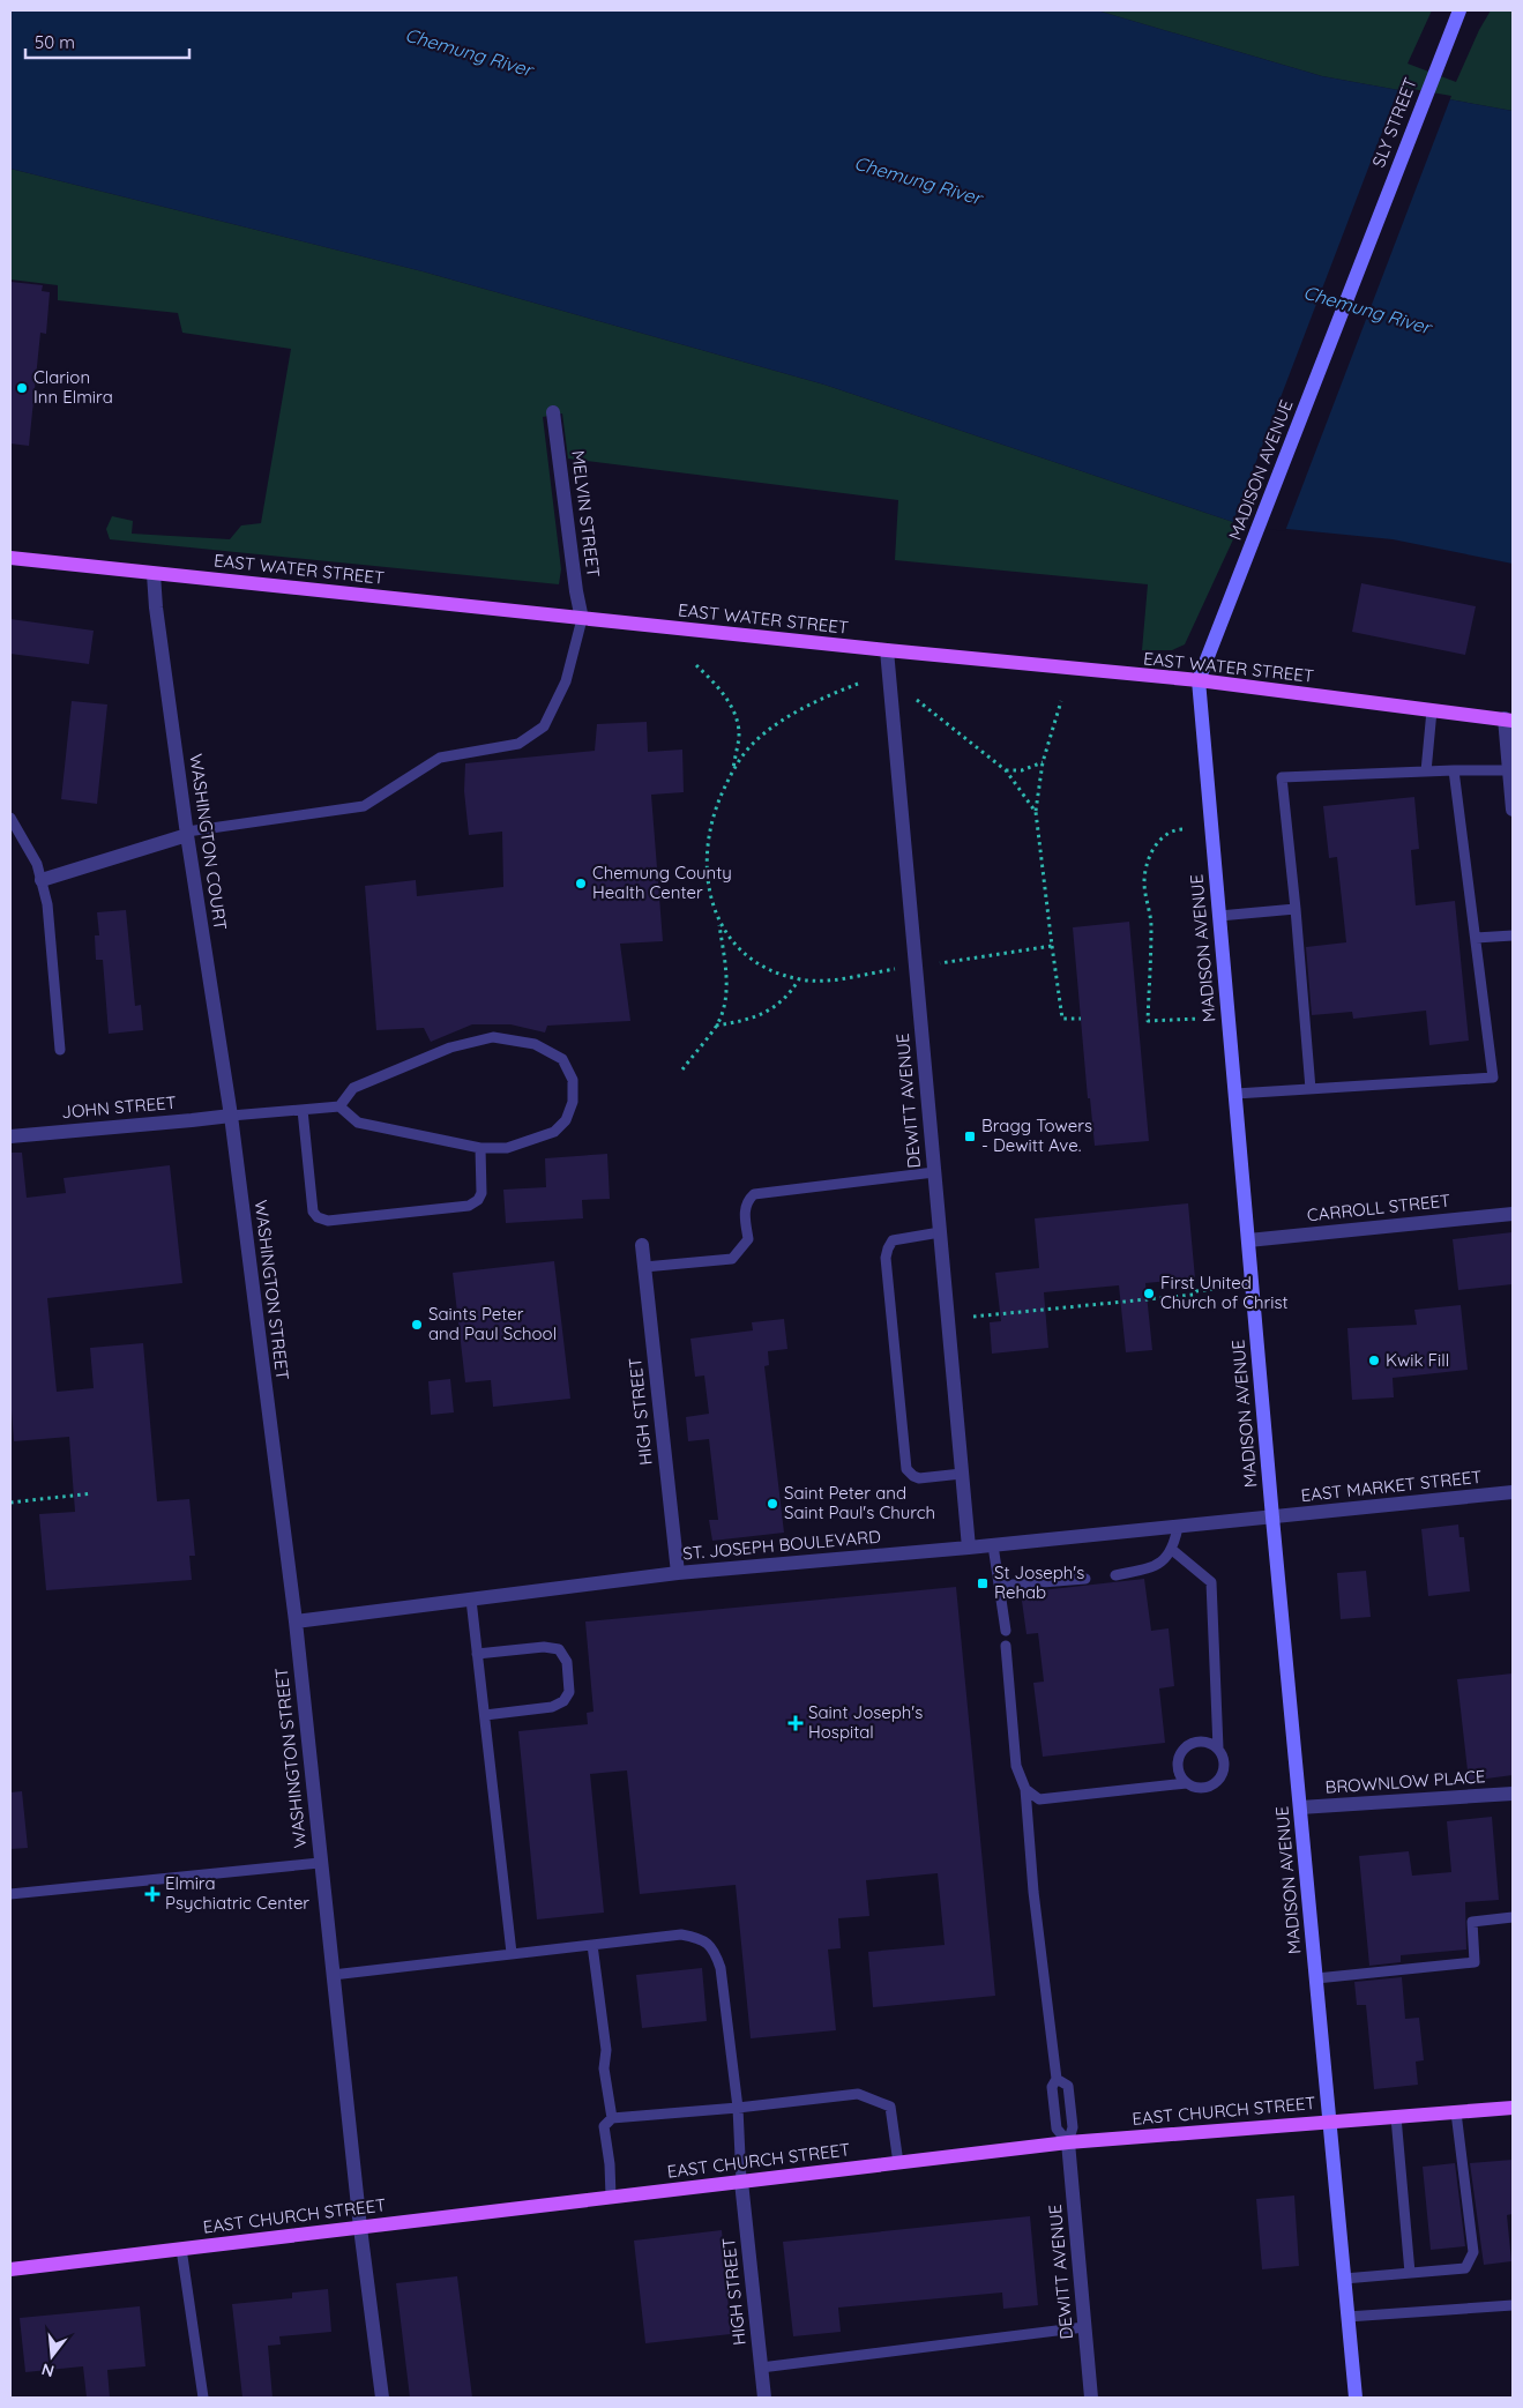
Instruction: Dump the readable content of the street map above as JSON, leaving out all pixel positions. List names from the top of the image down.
{
  "streets": {
    "main road": [
      "SLY STREET",
      "MADISON AVENUE",
      "EAST WATER STREET",
      "EAST CHURCH STREET"
    ],
    "street": [
      "MELVIN STREET",
      "WASHINGTON COURT",
      "DEWITT AVENUE",
      "JOHN STREET",
      "CARROLL STREET",
      "WASHINGTON STREET",
      "HIGH STREET",
      "EAST MARKET STREET",
      "ST. JOSEPH BOULEVARD",
      "BROWNLOW PLACE"
    ]
  },
  "crossings": [
    ["SLY STREET", "MADISON AVENUE"],
    ["MADISON AVENUE", "EAST WATER STREET"],
    ["MADISON AVENUE", "CARROLL STREET"],
    ["MADISON AVENUE", "EAST MARKET STREET"],
    ["MADISON AVENUE", "ST. JOSEPH BOULEVARD"],
    ["MADISON AVENUE", "BROWNLOW PLACE"],
    ["MADISON AVENUE", "EAST CHURCH STREET"],
    ["MELVIN STREET", "EAST WATER STREET"],
    ["EAST WATER STREET", "WASHINGTON COURT"],
    ["EAST WATER STREET", "DEWITT AVENUE"],
    ["WASHINGTON COURT", "JOHN STREET"],
    ["WASHINGTON COURT", "WASHINGTON STREET"],
    ["DEWITT AVENUE", "ST. JOSEPH BOULEVARD"],
    ["DEWITT AVENUE", "EAST CHURCH STREET"],
    ["JOHN STREET", "WASHINGTON STREET"],
    ["WASHINGTON STREET", "ST. JOSEPH BOULEVARD"],
    ["WASHINGTON STREET", "EAST CHURCH STREET"],
    ["HIGH STREET", "ST. JOSEPH BOULEVARD"],
    ["HIGH STREET", "EAST CHURCH STREET"],
    ["EAST MARKET STREET", "ST. JOSEPH BOULEVARD"]
  ],
  "water": ["Chemung River"],
  "places": {
    "other": [
      "Clarion Inn Elmira",
      "Chemung County Health Center",
      "First United Church of Christ",
      "Saints Peter and Paul School",
      "Kwik Fill",
      "Saint Peter and Saint Paul's Church"
    ],
    "transit": ["Bragg Towers - Dewitt Ave.", "St Joseph's Rehab"],
    "health": ["Saint Joseph's Hospital", "Elmira Psychiatric Center"]
  },
  "scale_bar": "50 m",
  "north": "bottom"
}
